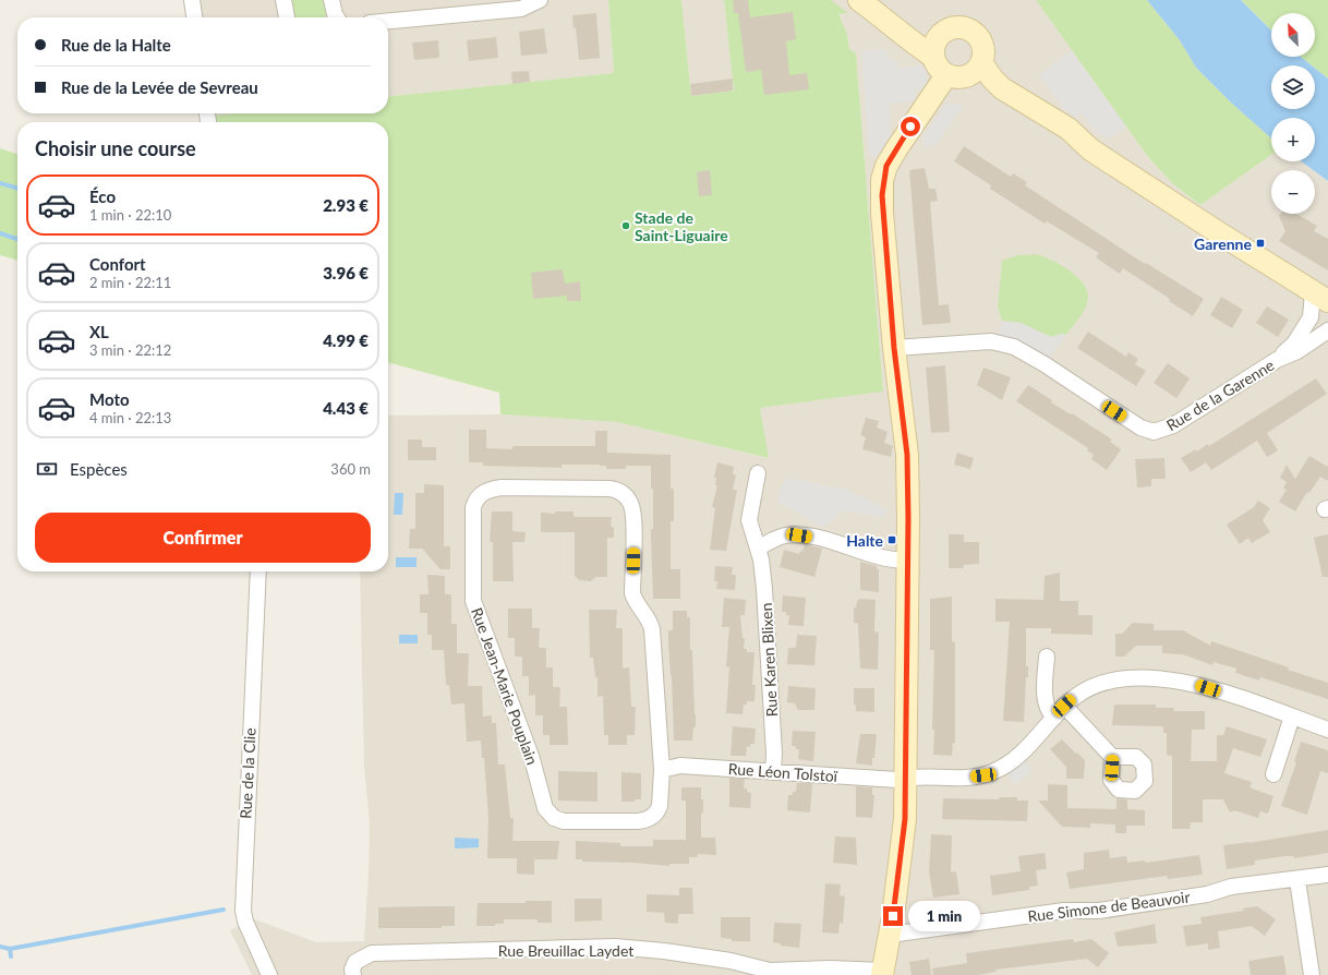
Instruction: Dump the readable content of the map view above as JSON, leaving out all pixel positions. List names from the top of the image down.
{
  "streets": {
    "street": [
      "Rue de la Garenne",
      "Rue Karen Blixen",
      "Rue Jean-Marie Pouplain",
      "Rue Léon Tolstoï",
      "Rue de la Clie",
      "Rue Simone de Beauvoir",
      "Rue Breuillac Laydet"
    ]
  },
  "crossings": [
    ["Rue Karen Blixen", "Rue Léon Tolstoï"],
    ["Rue Jean-Marie Pouplain", "Rue Léon Tolstoï"]
  ],
  "places": {
    "other": ["Stade de Saint-Liguaire"],
    "transit": ["Garenne", "Halte"]
  },
  "north": "top left",
  "page": {
    "map_buttons": ["+", "−"],
    "banner": ["Rue de la Halte", "Rue de la Levée de Sevreau"],
    "heading": "Choisir une course",
    "list": [
      {
        "name": "Éco",
        "note": "1 min · 22:10",
        "value": "2.93 €"
      },
      {
        "name": "Confort",
        "note": "2 min · 22:11",
        "value": "3.96 €"
      },
      {
        "name": "XL",
        "note": "3 min · 22:12",
        "value": "4.99 €"
      },
      {
        "name": "Moto",
        "note": "4 min · 22:13",
        "value": "4.43 €"
      }
    ],
    "pay": ["Espèces", "360 m"],
    "buttons": "Confirmer",
    "bubble": "1 min"
  }
}
